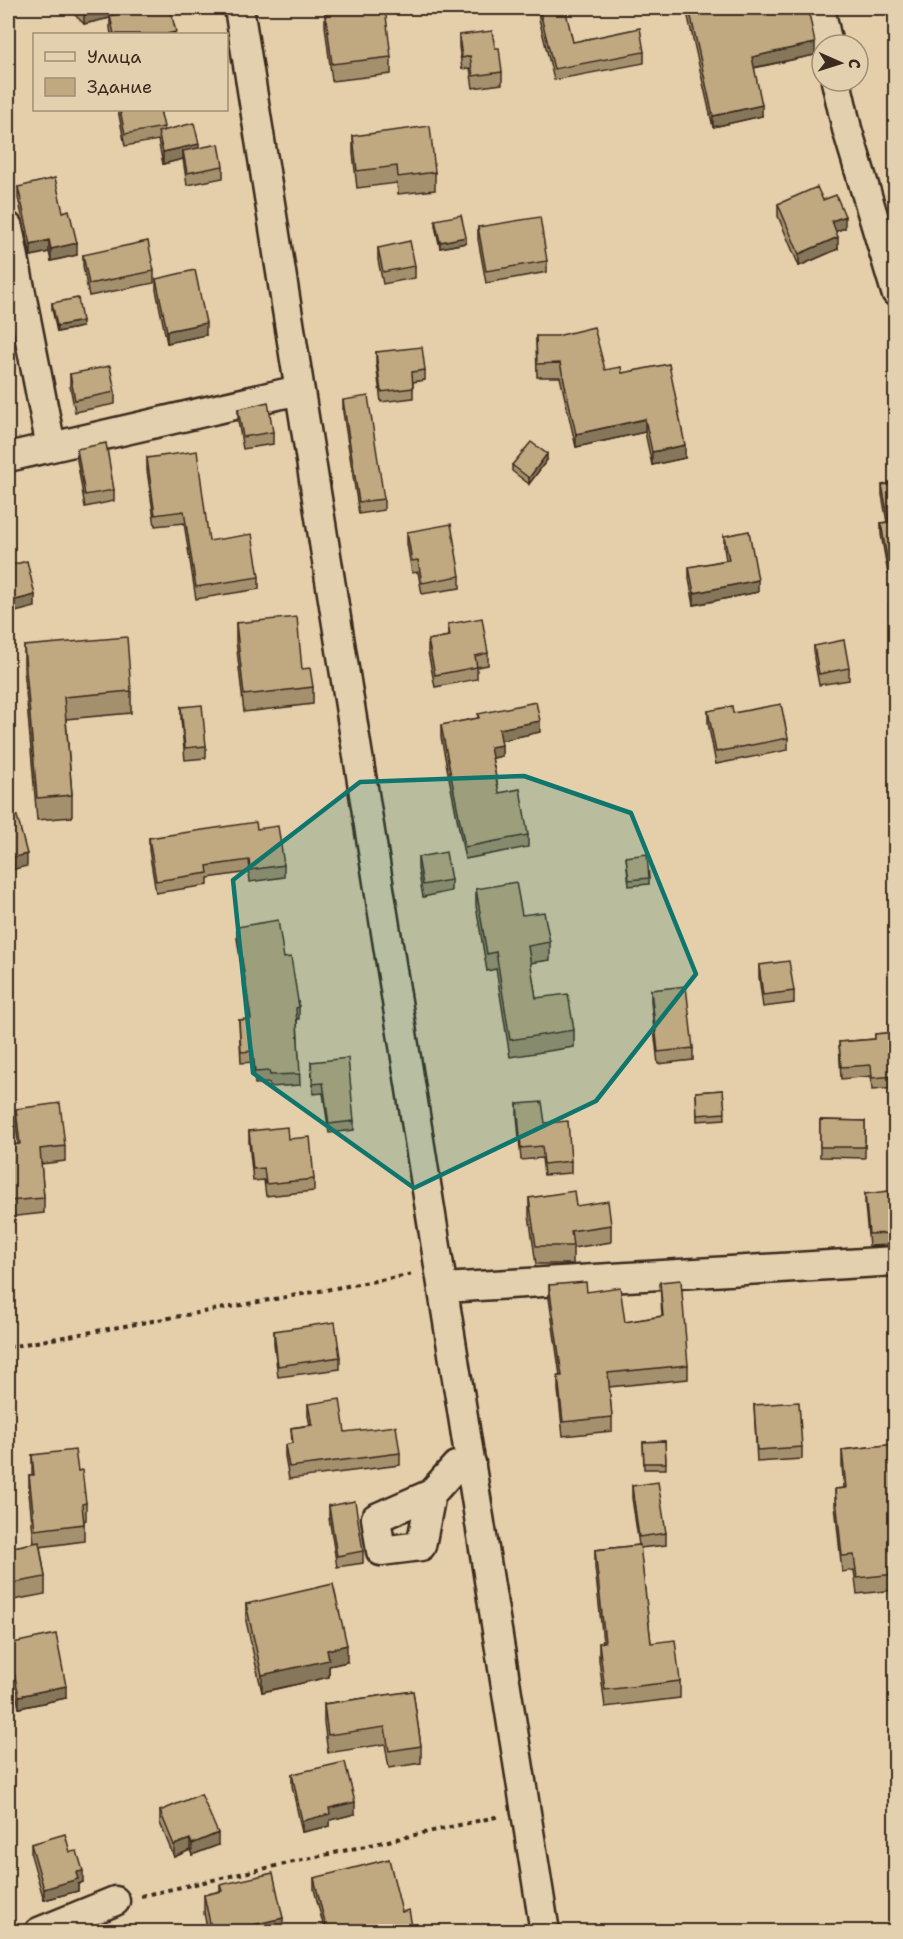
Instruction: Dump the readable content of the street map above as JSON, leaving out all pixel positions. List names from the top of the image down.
{
  "legend": ["Улица", "Здание"],
  "north": "right"
}
